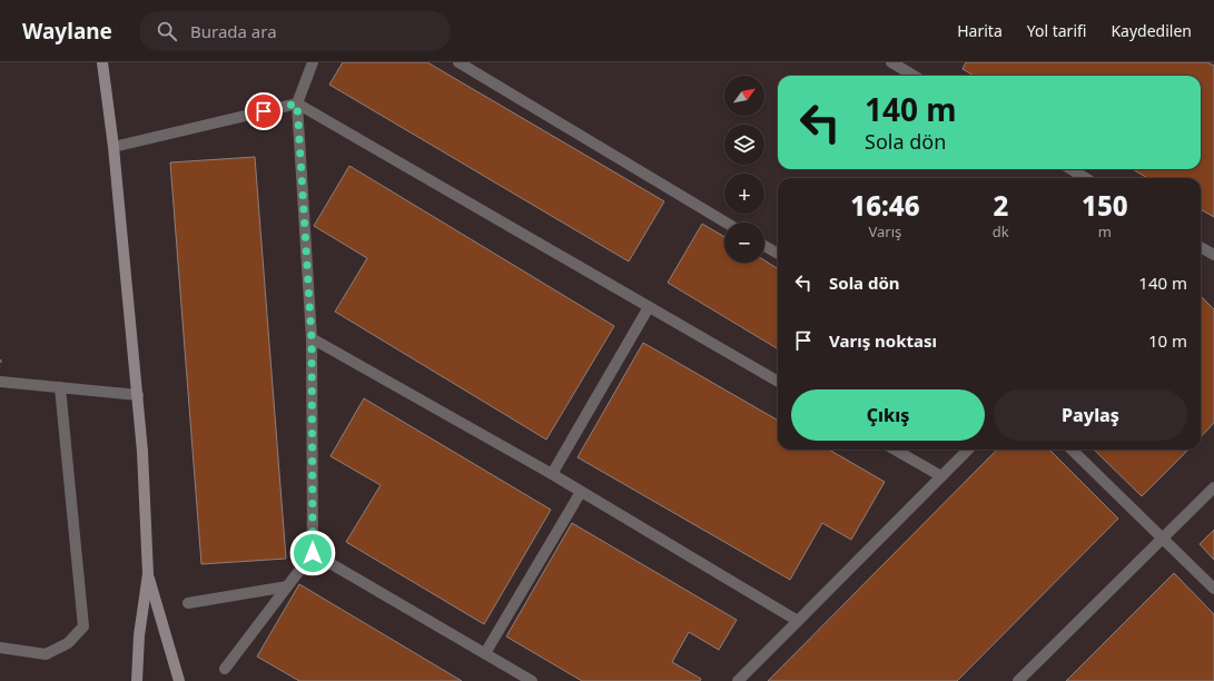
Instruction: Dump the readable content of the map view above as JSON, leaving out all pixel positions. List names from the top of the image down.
{
  "north": "top right",
  "page": {
    "header": "Waylane",
    "search": "Burada ara",
    "nav": ["Harita", "Yol tarifi", "Kaydedilen"],
    "map_buttons": ["+", "−"],
    "turn": ["140 m", "Sola dön"],
    "eta": [
      "16:46",
      "Varış",
      "2",
      "dk",
      "150",
      "m"
    ],
    "list": [
      {
        "name": "Sola dön",
        "value": "140 m"
      },
      {
        "name": "Varış noktası",
        "value": "10 m"
      }
    ],
    "buttons": ["Çıkış", "Paylaş"]
  }
}
